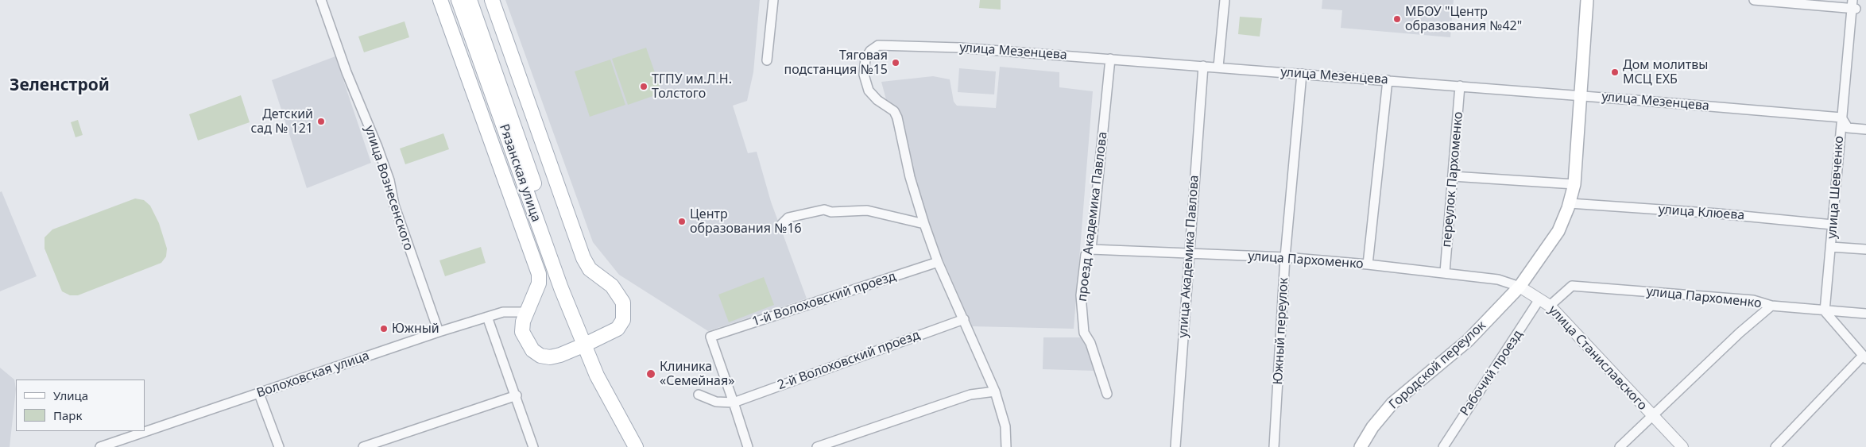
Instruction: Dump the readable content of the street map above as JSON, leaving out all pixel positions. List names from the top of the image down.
{
  "streets": {
    "main road": ["Рязанская улица", "Городской переулок"],
    "street": [
      "улица Мезенцева",
      "переулок Пархоменко",
      "улица Шевченко",
      "улица Вознесенского",
      "улица Клюева",
      "проезд Академика Павлова",
      "улица Академика Павлова",
      "улица Пархоменко",
      "1-й Волоховский проезд",
      "Южный переулок",
      "улица Станиславского",
      "2-й Волоховский проезд",
      "Рабочий проезд",
      "Волоховская улица"
    ]
  },
  "crossings": [
    ["улица Мезенцева", "переулок Пархоменко"],
    ["улица Мезенцева", "улица Шевченко"],
    ["улица Мезенцева", "проезд Академика Павлова"],
    ["улица Мезенцева", "улица Академика Павлова"],
    ["улица Мезенцева", "Южный переулок"],
    ["переулок Пархоменко", "улица Пархоменко"],
    ["улица Шевченко", "улица Клюева"],
    ["улица Шевченко", "улица Пархоменко"],
    ["улица Вознесенского", "Волоховская улица"],
    ["проезд Академика Павлова", "улица Пархоменко"],
    ["улица Академика Павлова", "улица Пархоменко"],
    ["улица Пархоменко", "Южный переулок"],
    ["улица Пархоменко", "улица Станиславского"],
    ["улица Пархоменко", "Городской переулок"],
    ["1-й Волоховский проезд", "2-й Волоховский проезд"],
    ["улица Станиславского", "Городской переулок"],
    ["улица Станиславского", "Рабочий проезд"]
  ],
  "districts": ["Зеленстрой"],
  "places": [
    "МБОУ \"Центр образования №42\"",
    "Тяговая подстанция №15",
    "Дом молитвы МСЦ ЕХБ",
    "ТГПУ им.Л.Н. Толстого",
    "Детский сад № 121",
    "Центр образования №16",
    "Южный",
    "Клиника «Семейная»"
  ],
  "legend": ["Улица", "Парк"]
}
